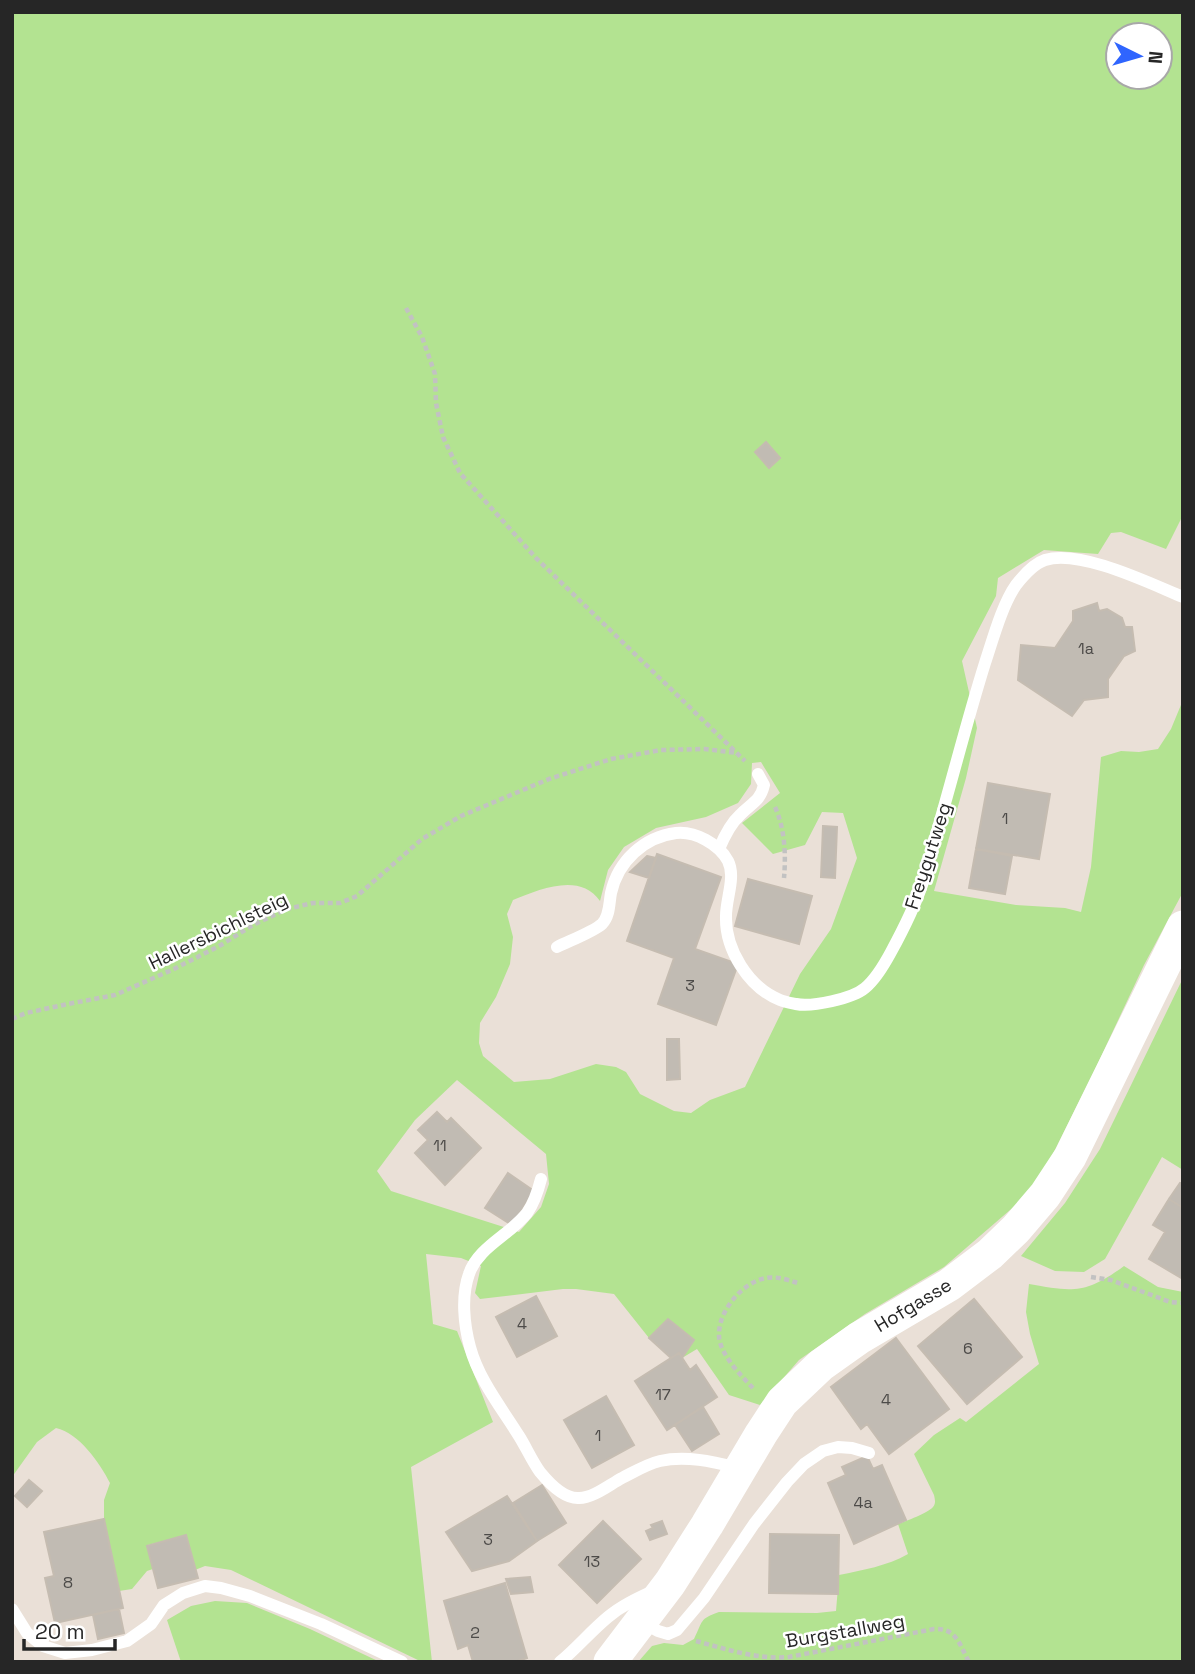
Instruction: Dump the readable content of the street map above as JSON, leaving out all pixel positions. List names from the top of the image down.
{
  "streets": {
    "main road": ["Hofgasse"],
    "lane": ["Freygutweg"],
    "path": ["Hallersbichlsteig", "Burgstallweg"]
  },
  "crossings": [
    ["Hofgasse", "Burgstallweg"]
  ],
  "house_numbers": [
    "1a",
    "1",
    "3",
    "11",
    "4",
    "6",
    "17",
    "4",
    "1",
    "4a",
    "3",
    "13",
    "8",
    "2"
  ],
  "scale_bar": "20 m",
  "north": "right"
}
